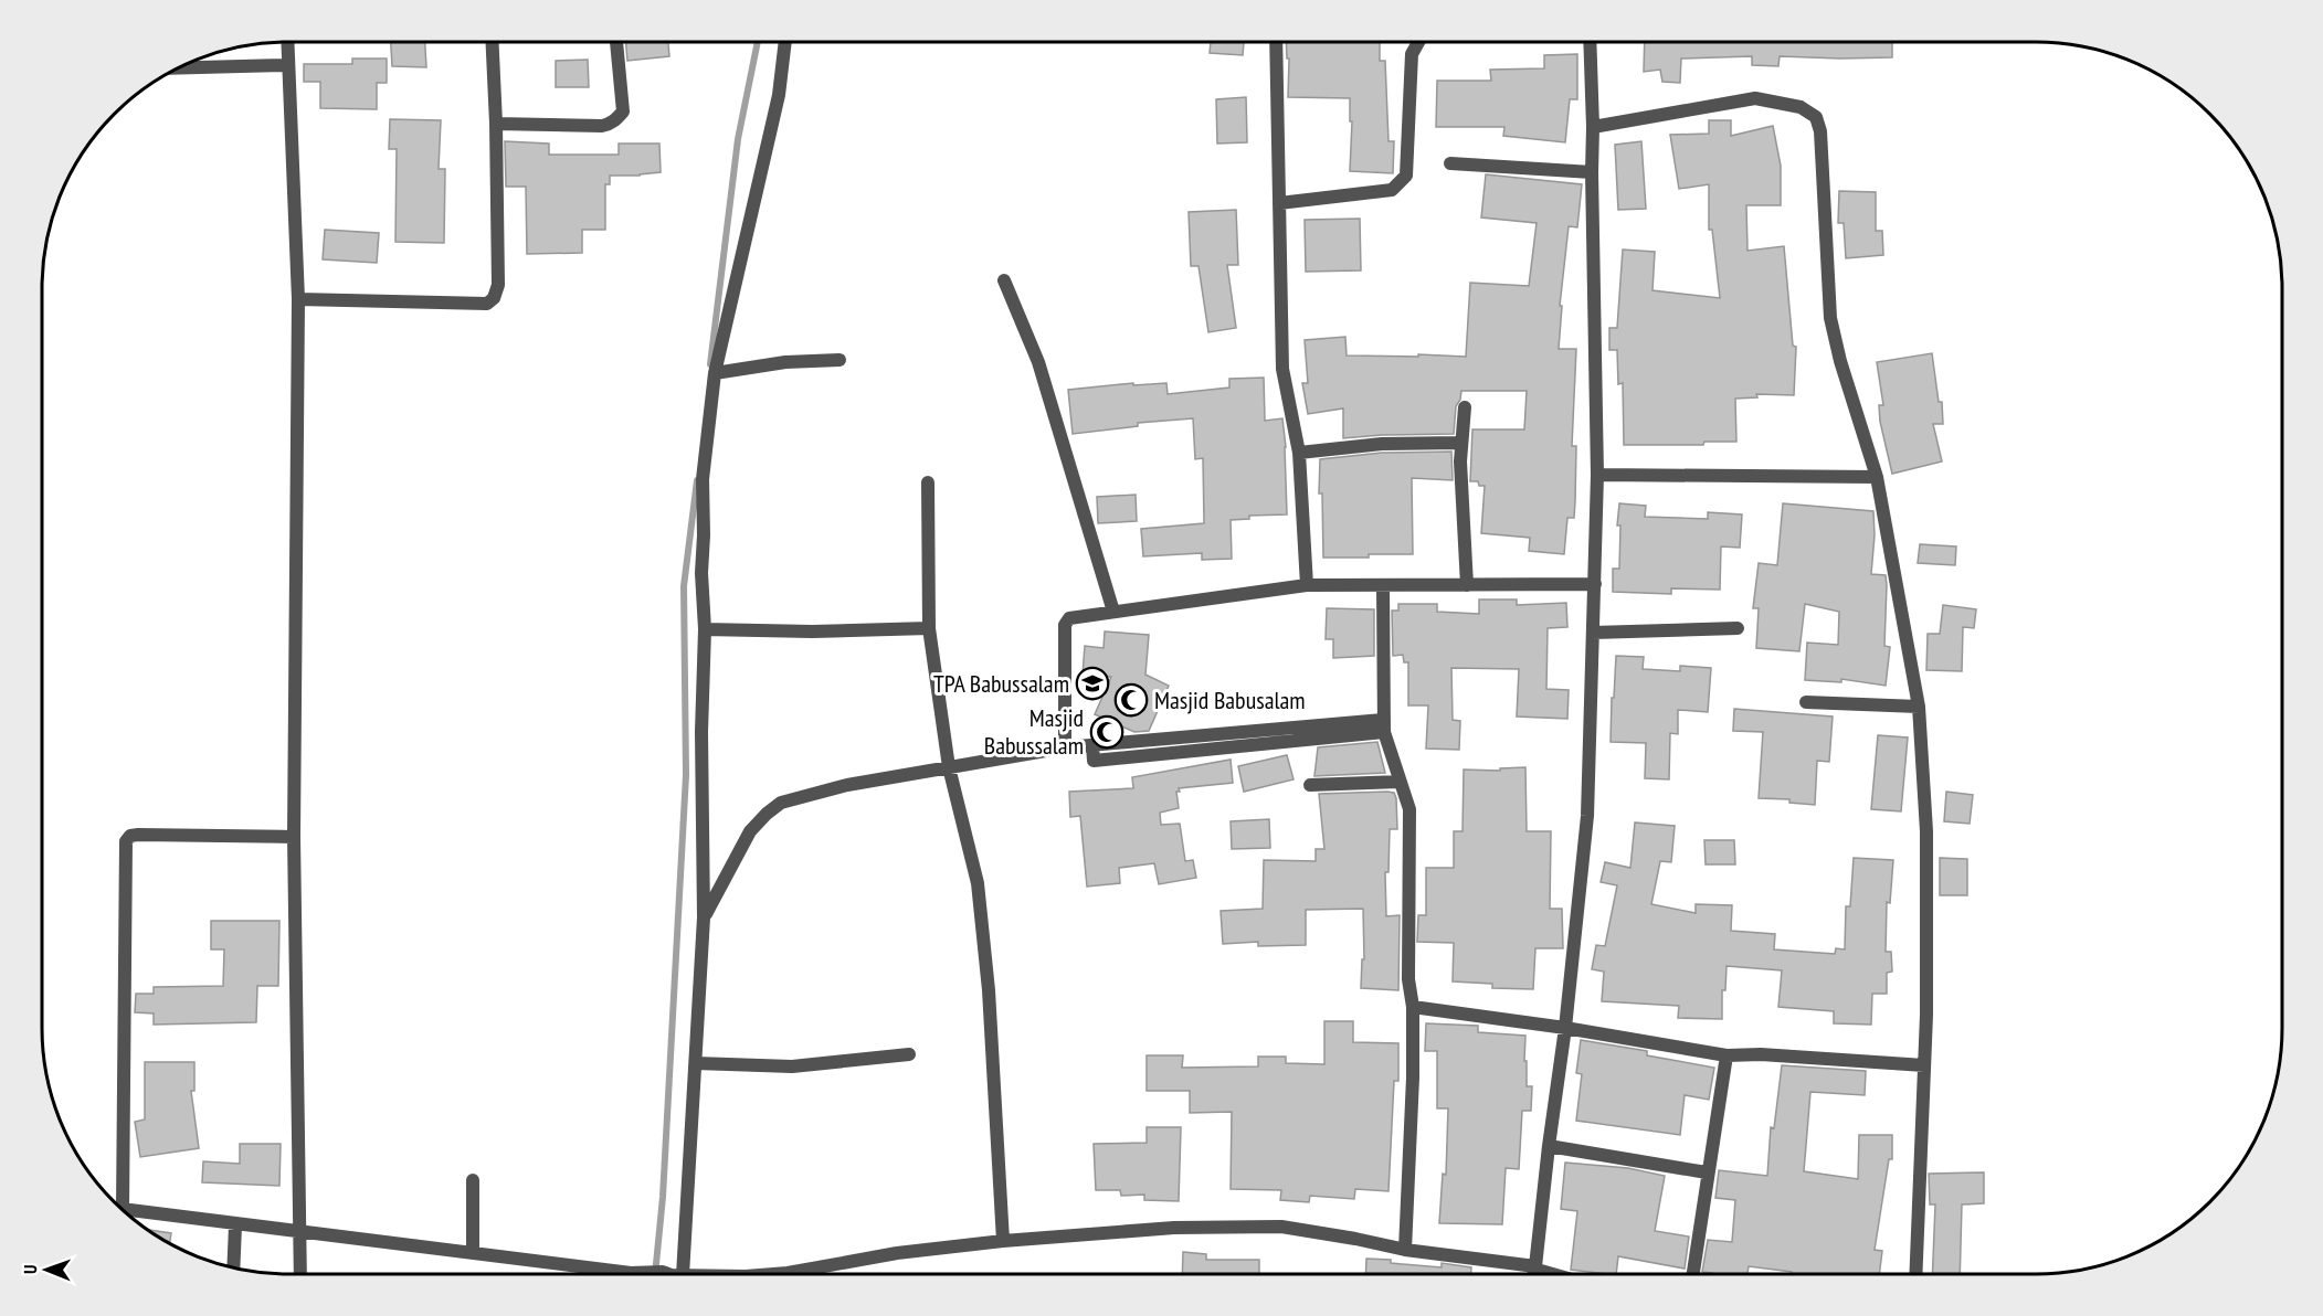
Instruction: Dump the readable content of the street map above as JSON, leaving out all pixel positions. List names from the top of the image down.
{
  "places": {
    "school or university": ["TPA Babussalam"],
    "mosque": ["Masjid Babusalam", "Masjid Babussalam"]
  },
  "north": "left"
}
